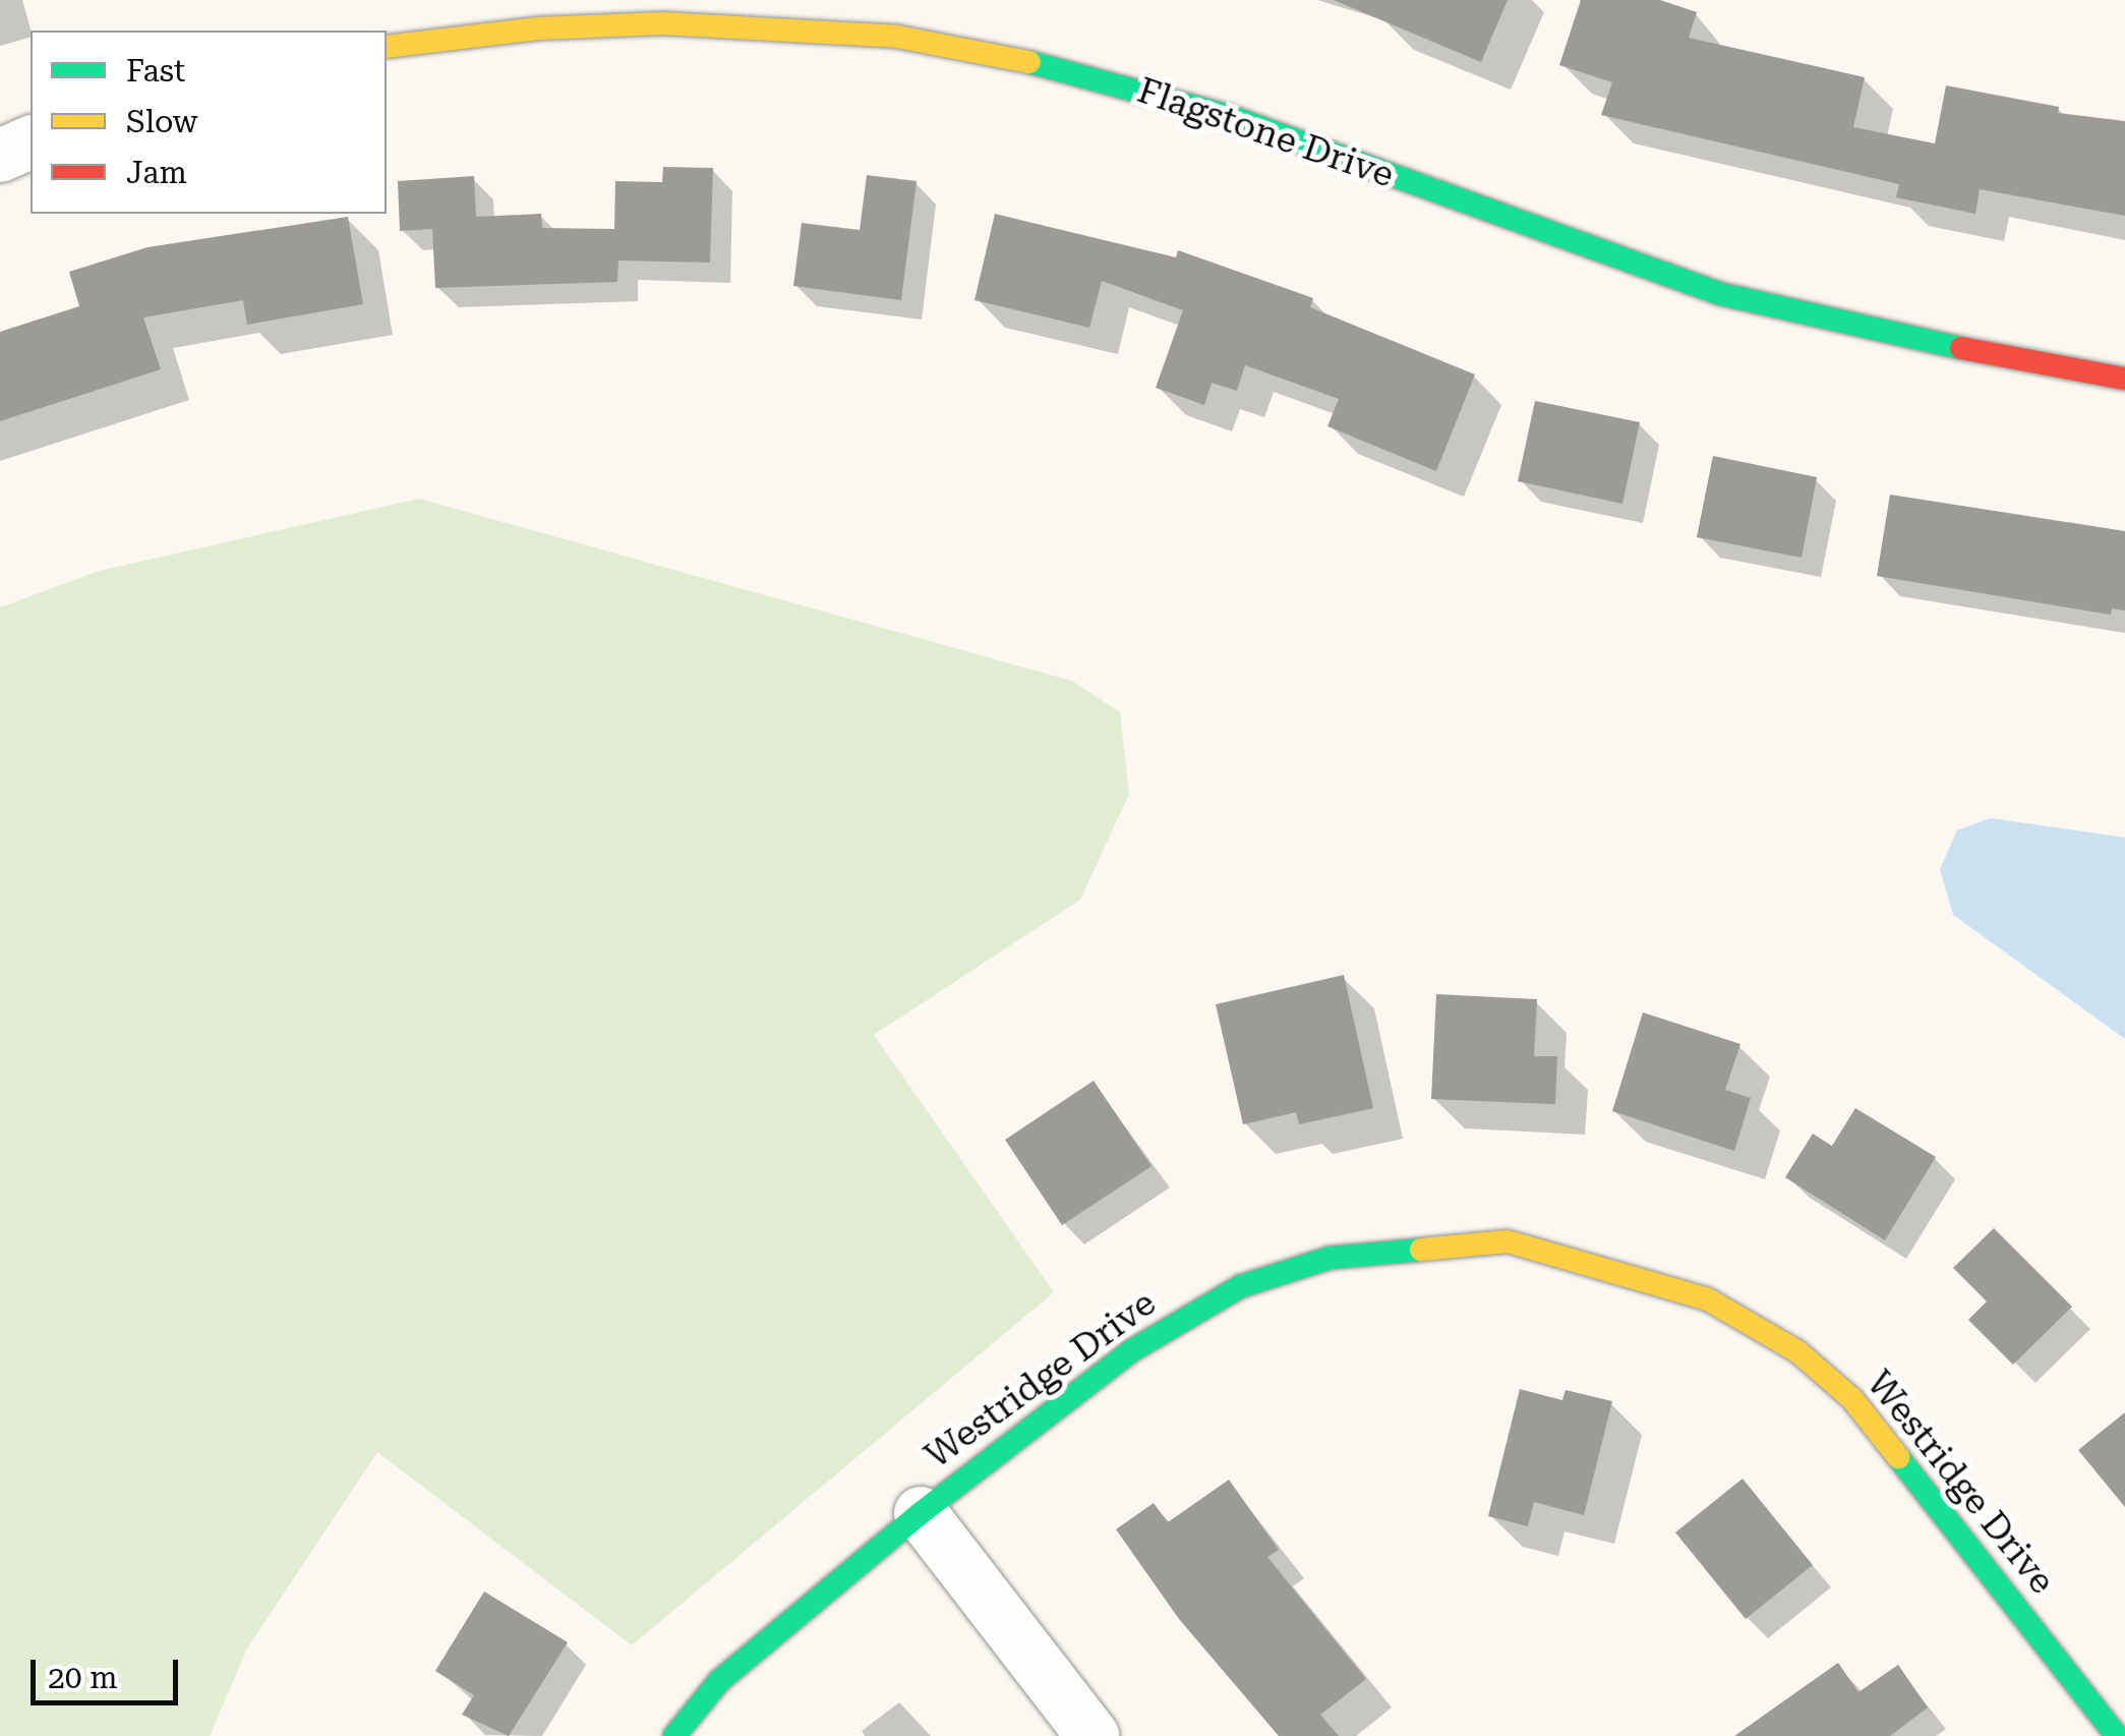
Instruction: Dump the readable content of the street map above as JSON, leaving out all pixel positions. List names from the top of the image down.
{
  "streets": {
    "street": ["Flagstone Drive", "Westridge Drive"]
  },
  "legend": ["Fast", "Slow", "Jam"],
  "scale_bar": "20 m"
}
